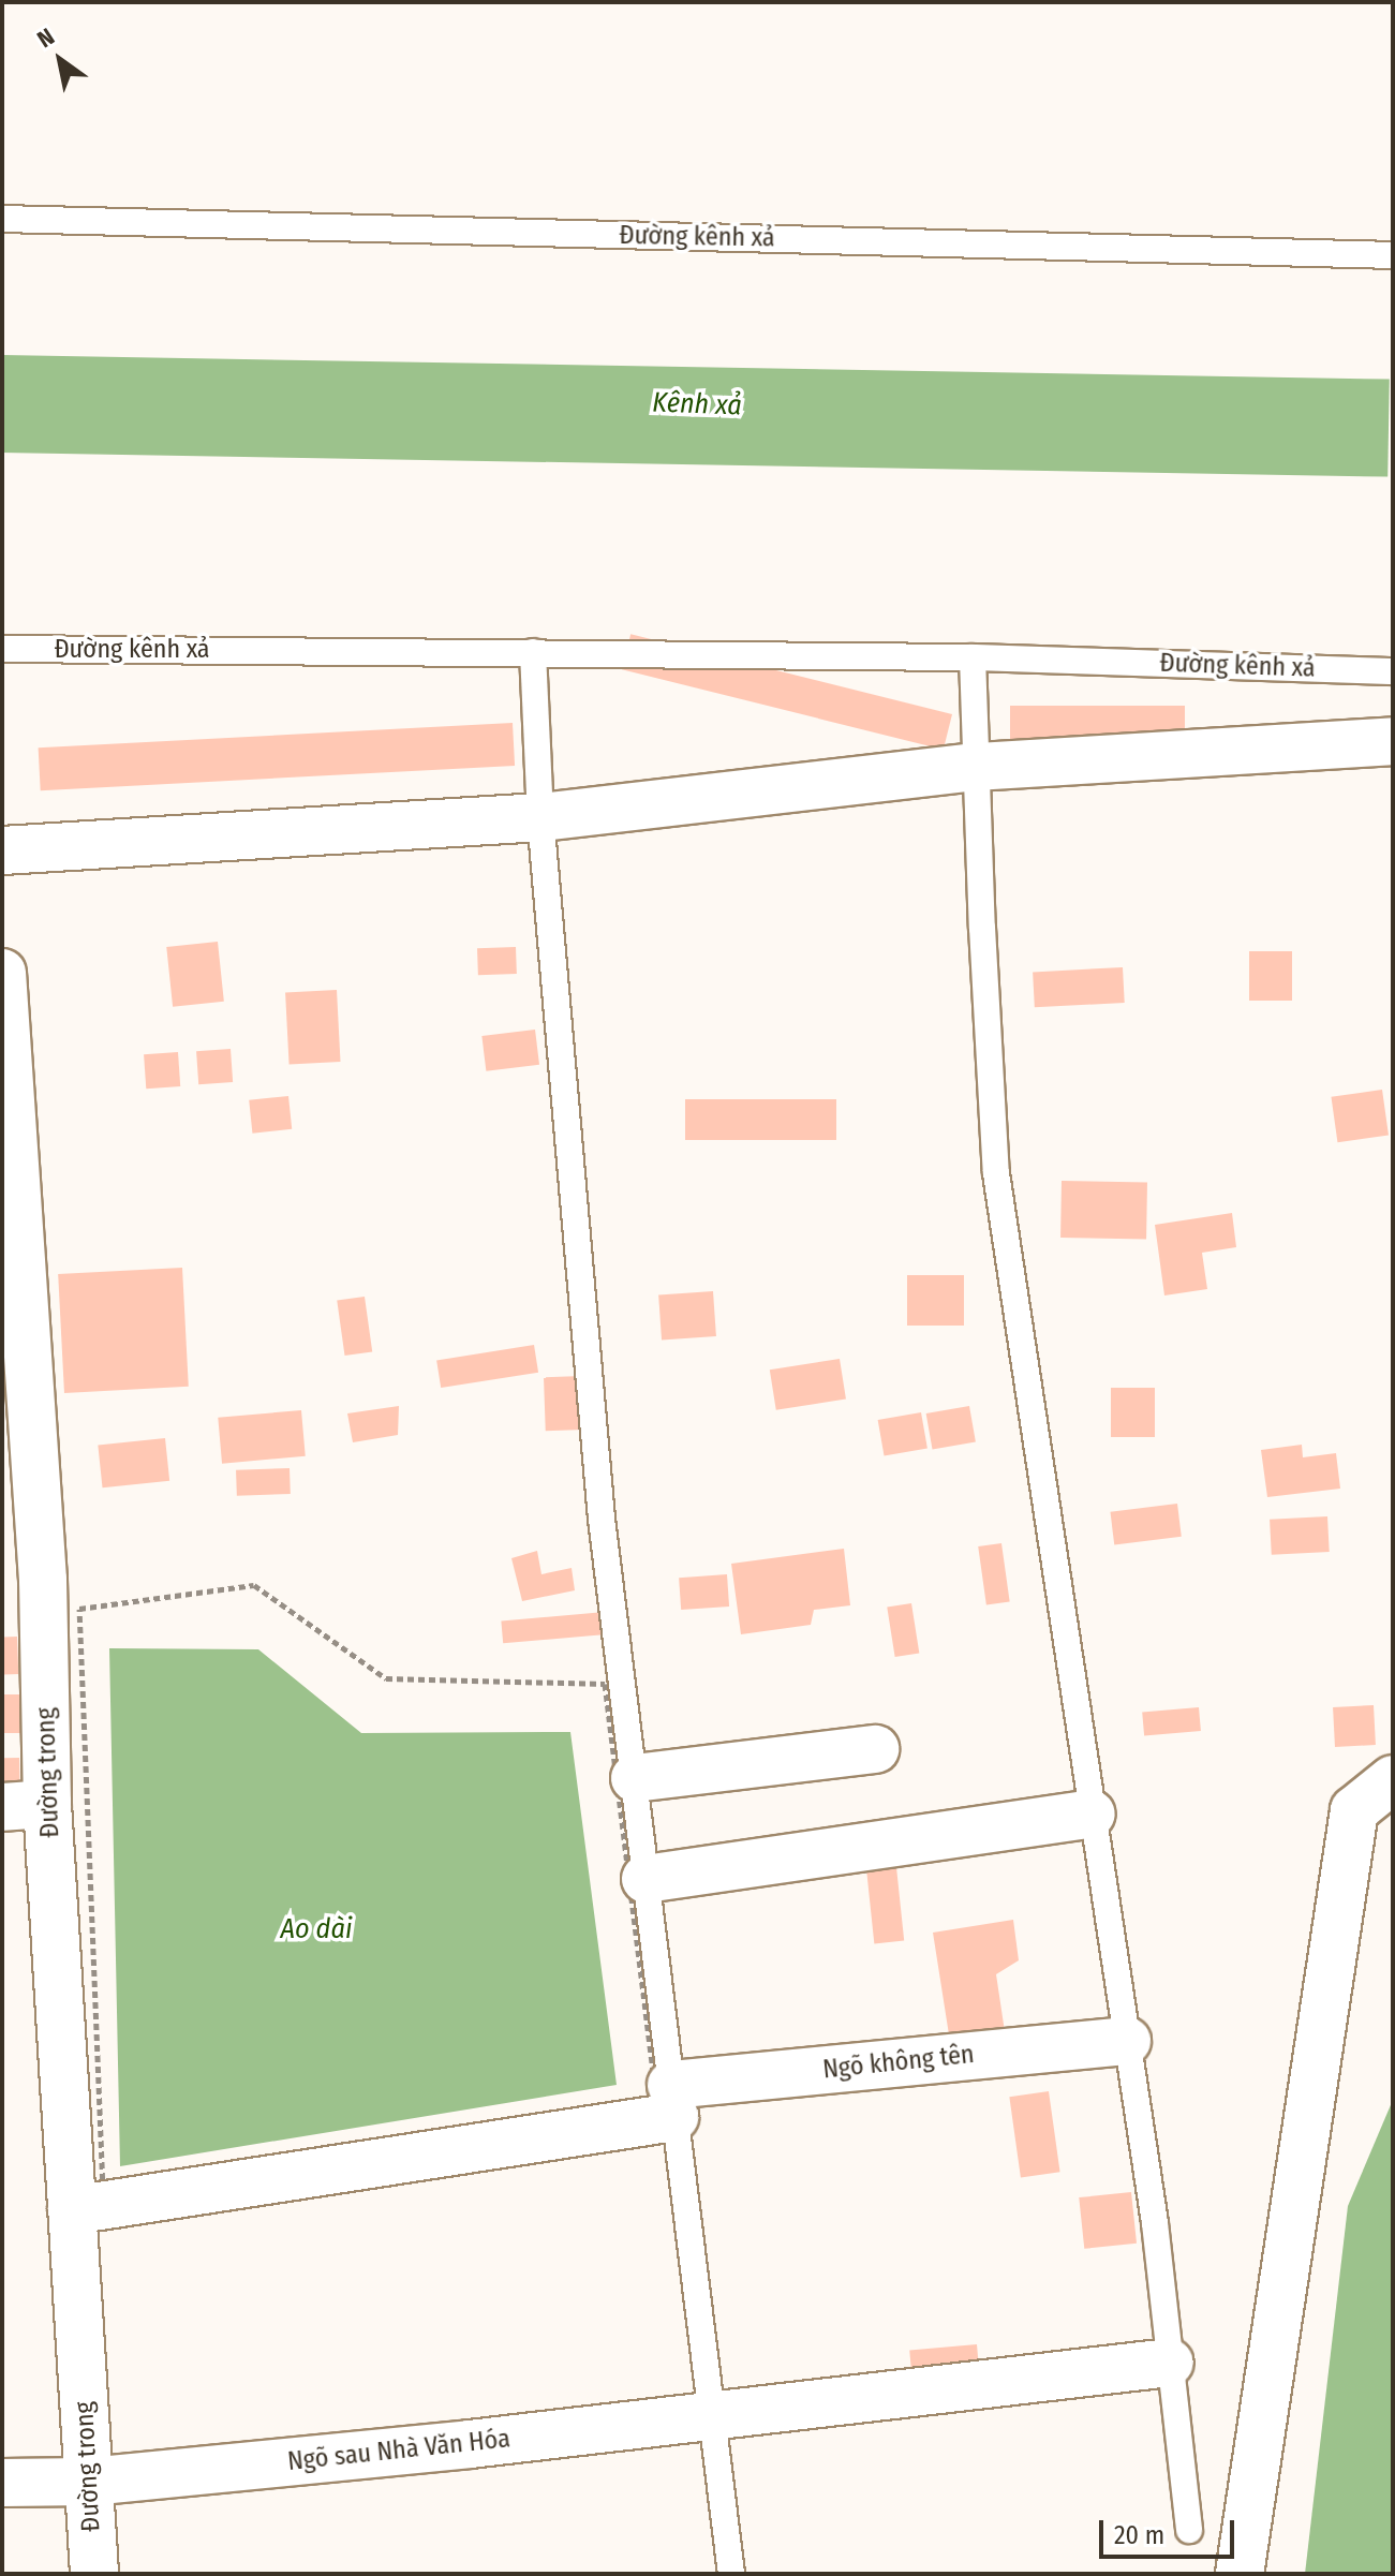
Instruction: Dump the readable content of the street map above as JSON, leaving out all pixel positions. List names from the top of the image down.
{
  "streets": {
    "street": ["Đường trong", "Ngõ không tên", "Ngõ sau Nhà Văn Hóa"],
    "lane": ["Đường kênh xả"]
  },
  "crossings": [
    ["Đường trong", "Ngõ không tên"],
    ["Đường trong", "Ngõ sau Nhà Văn Hóa"]
  ],
  "water": ["Kênh xả", "Ao dài"],
  "scale_bar": "20 m",
  "north": "top left"
}
